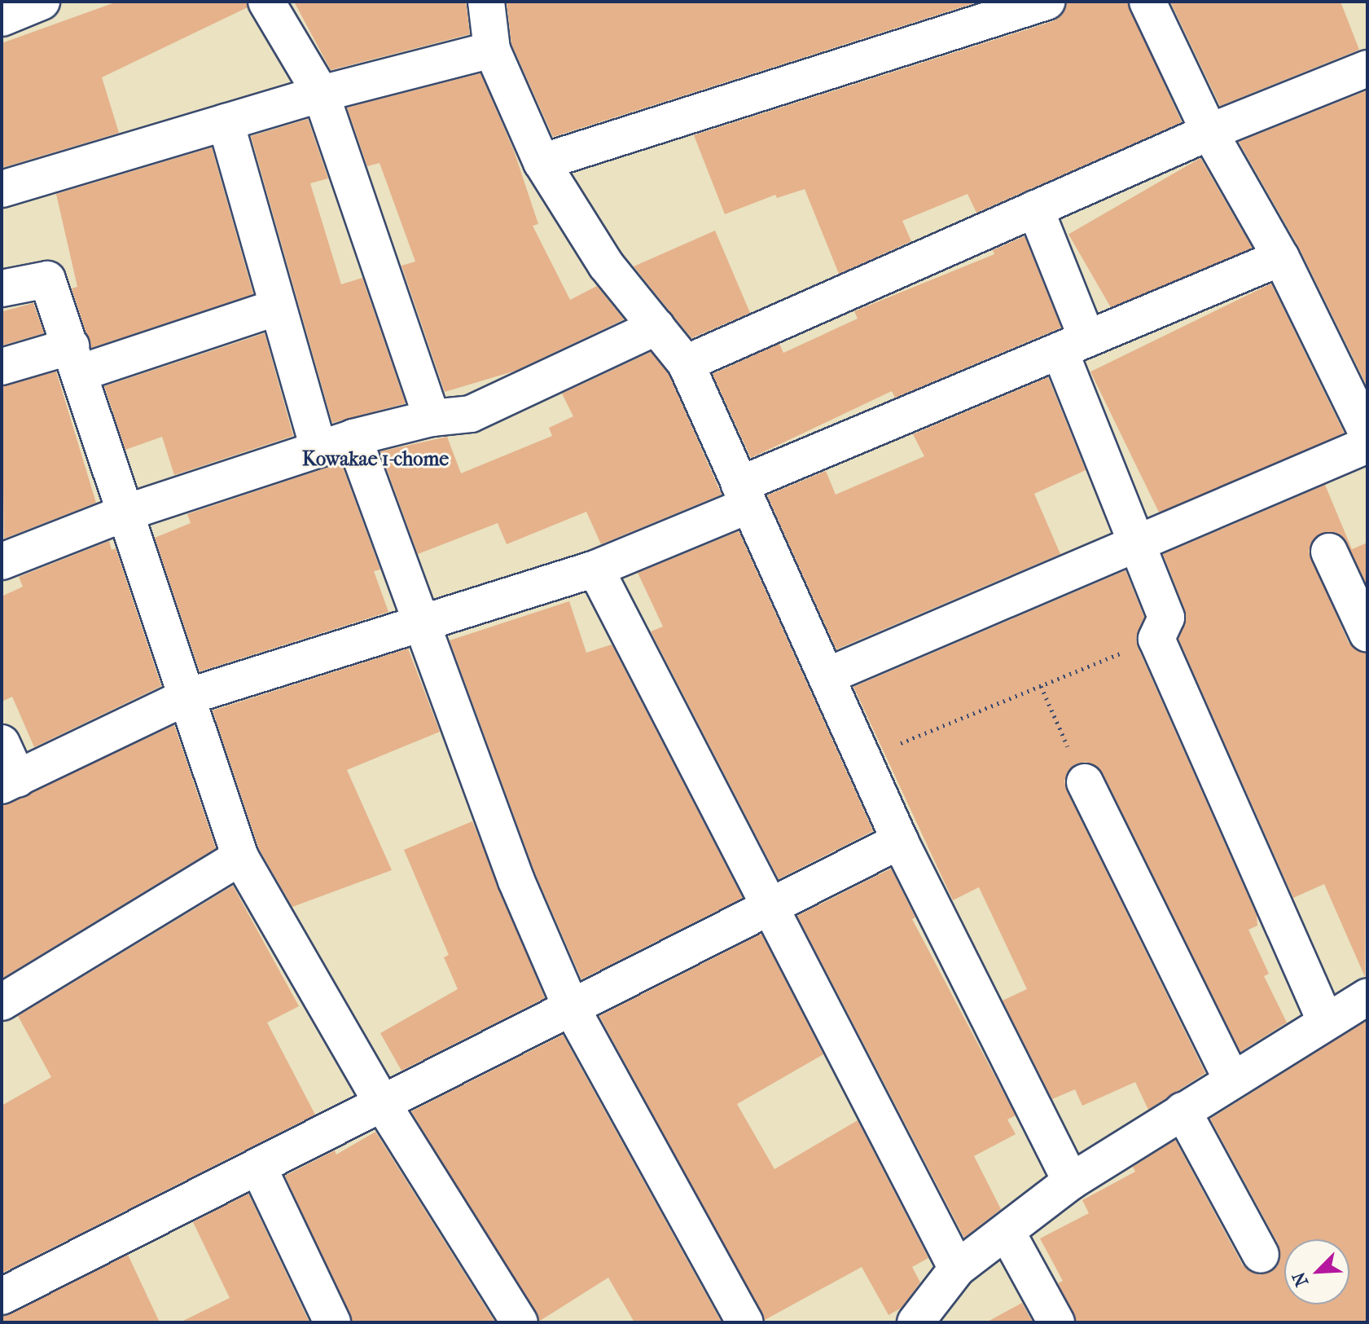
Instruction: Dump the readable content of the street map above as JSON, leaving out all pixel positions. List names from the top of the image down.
{
  "districts": ["Kowakae 1-chome"],
  "north": "bottom left"
}
